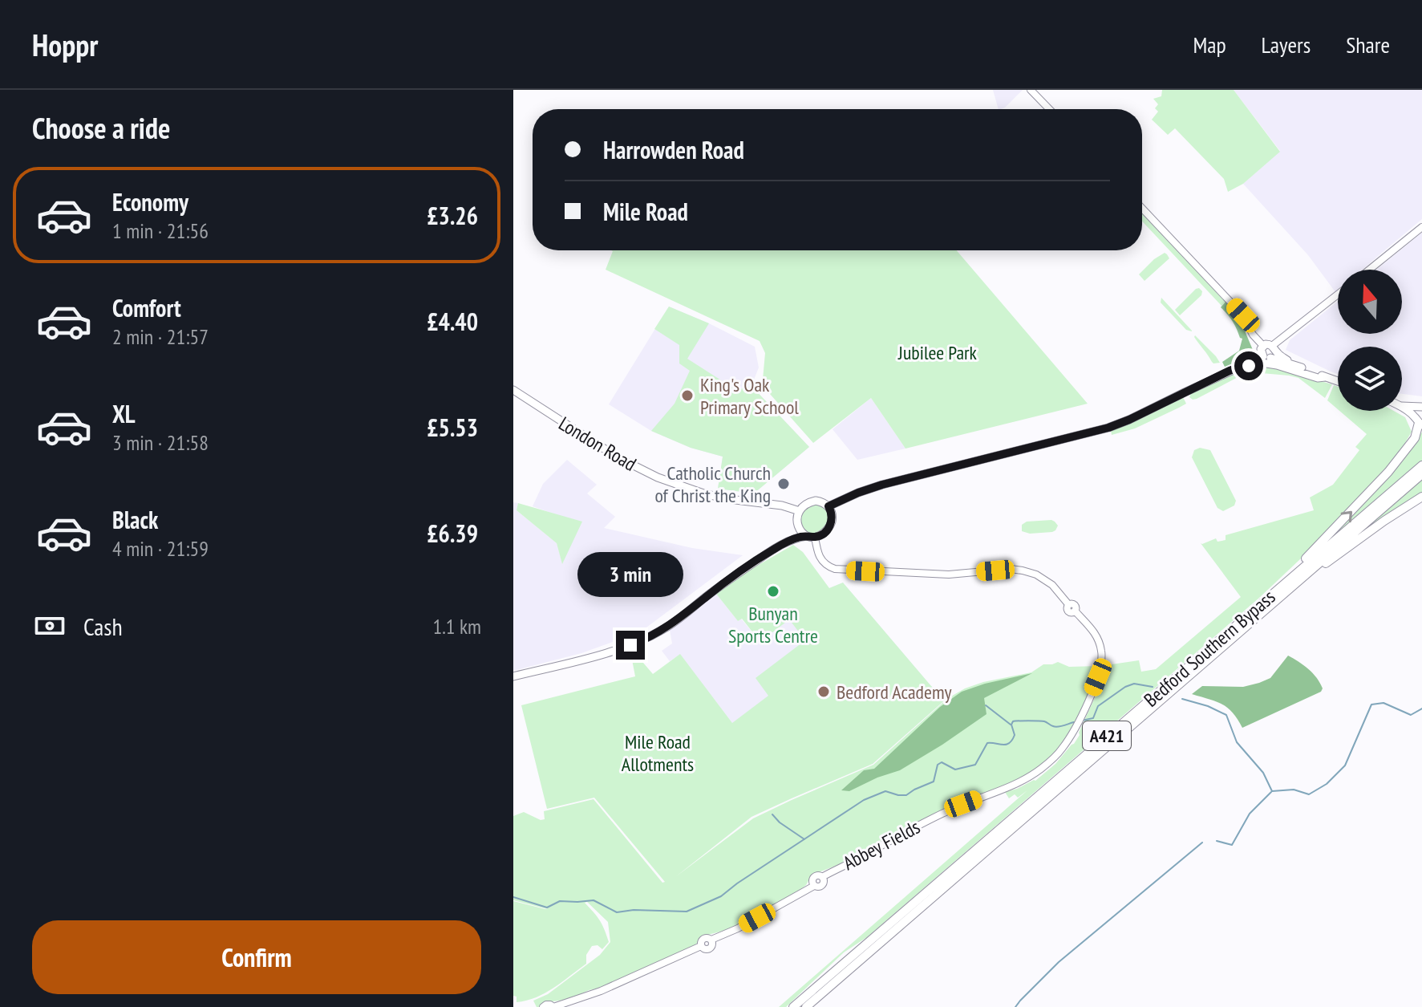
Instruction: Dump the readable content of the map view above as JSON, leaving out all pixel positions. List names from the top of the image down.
{
  "streets": {
    "highway": ["Bedford Southern Bypass", "A421"],
    "main road": ["London Road"],
    "street": ["Abbey Fields"]
  },
  "crossings": [
    ["London Road", "Abbey Fields"],
    ["Bedford Southern Bypass", "A421"]
  ],
  "parks": ["Jubilee Park", "Mile Road Allotments"],
  "places": [
    "King's Oak Primary School",
    "Catholic Church of Christ the King",
    "Bunyan Sports Centre",
    "Bedford Academy"
  ],
  "north": "top",
  "page": {
    "header": "Hoppr",
    "nav": ["Map", "Layers", "Share"],
    "heading": "Choose a ride",
    "banner": ["Harrowden Road", "Mile Road"],
    "list": [
      {
        "name": "Economy",
        "note": "1 min · 21:56",
        "value": "£3.26"
      },
      {
        "name": "Comfort",
        "note": "2 min · 21:57",
        "value": "£4.40"
      },
      {
        "name": "XL",
        "note": "3 min · 21:58",
        "value": "£5.53"
      },
      {
        "name": "Black",
        "note": "4 min · 21:59",
        "value": "£6.39"
      }
    ],
    "bubble": "3 min",
    "pay": ["Cash", "1.1 km"],
    "buttons": "Confirm"
  }
}
